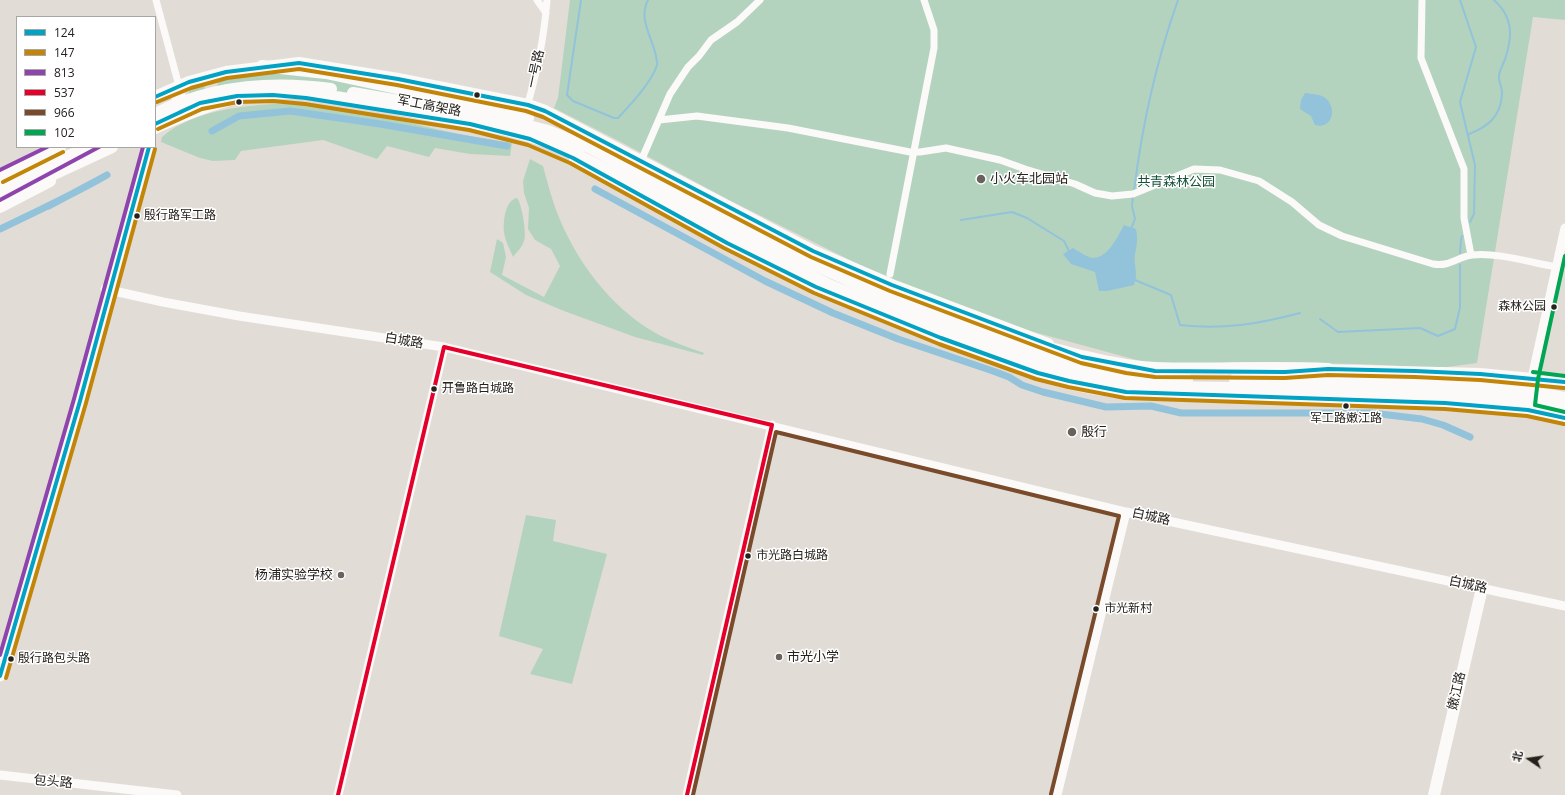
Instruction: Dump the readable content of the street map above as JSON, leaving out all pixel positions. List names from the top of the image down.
{
  "streets": {
    "main road": ["军工高架路", "嫩江路"],
    "street": ["一号路", "白城路", "包头路"]
  },
  "crossings": [
    ["白城路", "嫩江路"]
  ],
  "parks": ["共青森林公园"],
  "places": [
    "小火车北园站",
    "殷行路军工路",
    "森林公园",
    "开鲁路白城路",
    "军工路嫩江路",
    "殷行",
    "市光路白城路",
    "杨浦实验学校",
    "市光新村",
    "市光小学",
    "殷行路包头路"
  ],
  "lines": [
    "transit line 124",
    "transit line 147",
    "transit line 813",
    "transit line 102",
    "transit line 537",
    "transit line 966"
  ],
  "legend": [
    "124",
    "147",
    "813",
    "537",
    "966",
    "102"
  ],
  "north": "left"
}
